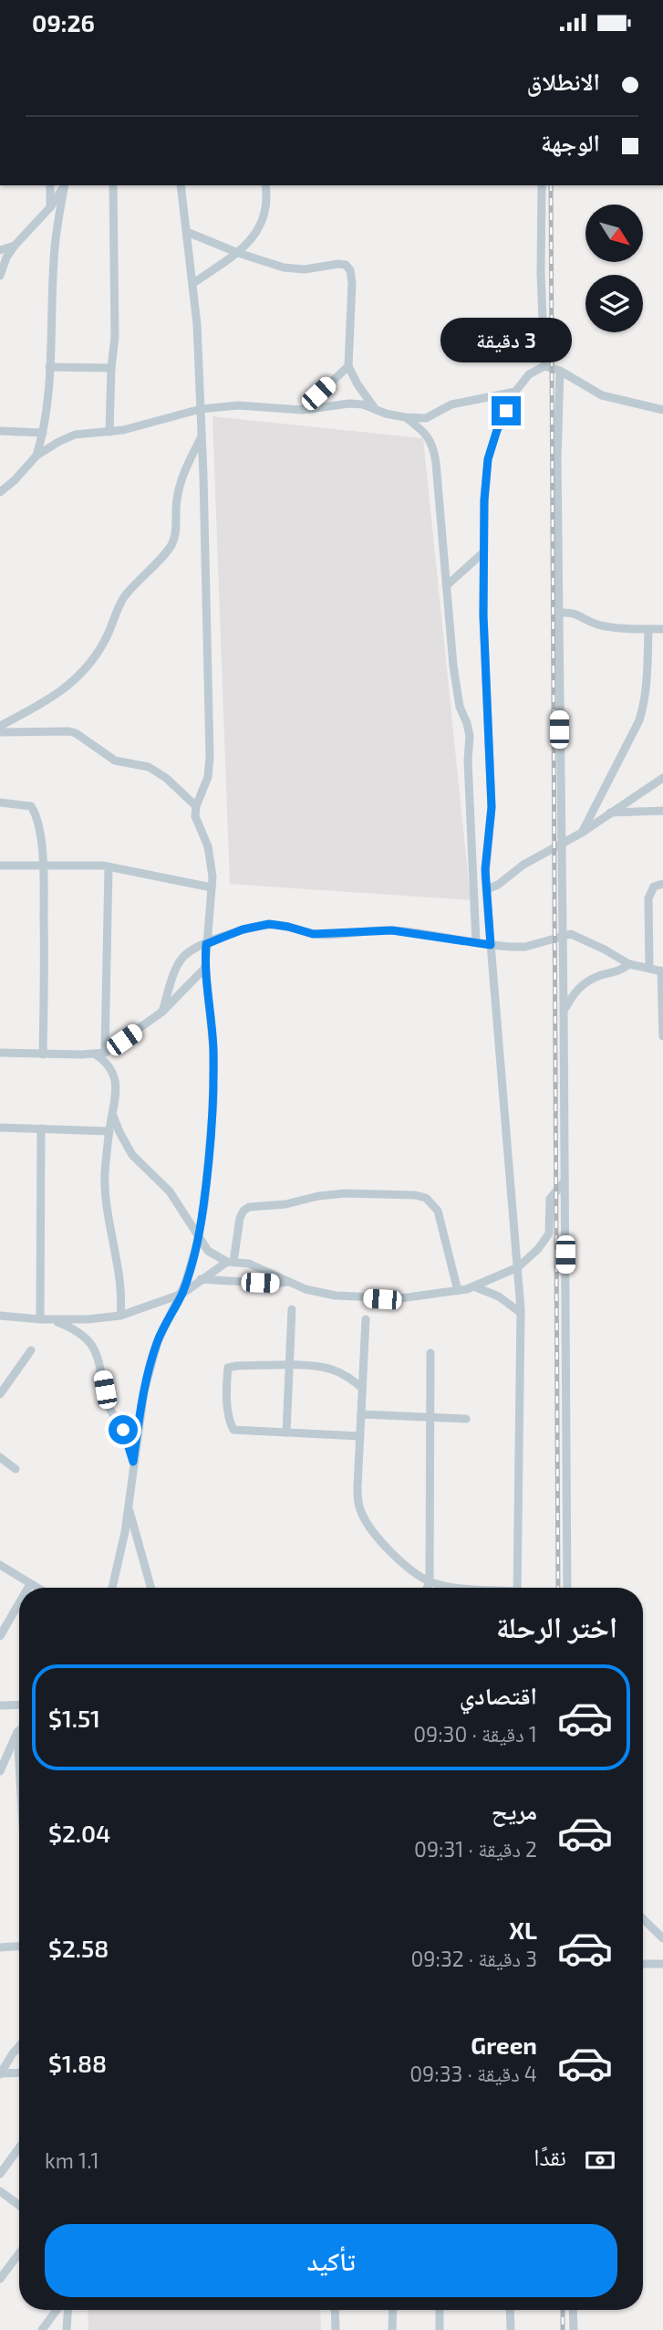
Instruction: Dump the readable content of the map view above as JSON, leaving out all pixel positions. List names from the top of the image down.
{
  "north": "bottom right",
  "page": {
    "status": "09:26",
    "banner": ["الانطلاق", "الوجهة"],
    "bubble": "3 دقيقة",
    "heading": "اختر الرحلة",
    "list": [
      {
        "name": "اقتصادي",
        "note": "1 دقيقة · 09:30",
        "value": "$1.51"
      },
      {
        "name": "مريح",
        "note": "2 دقيقة · 09:31",
        "value": "$2.04"
      },
      {
        "name": "XL",
        "note": "3 دقيقة · 09:32",
        "value": "$2.58"
      },
      {
        "name": "Green",
        "note": "4 دقيقة · 09:33",
        "value": "$1.88"
      }
    ],
    "pay": ["نقدًا", "1.1 km"],
    "buttons": "تأكيد"
  }
}
